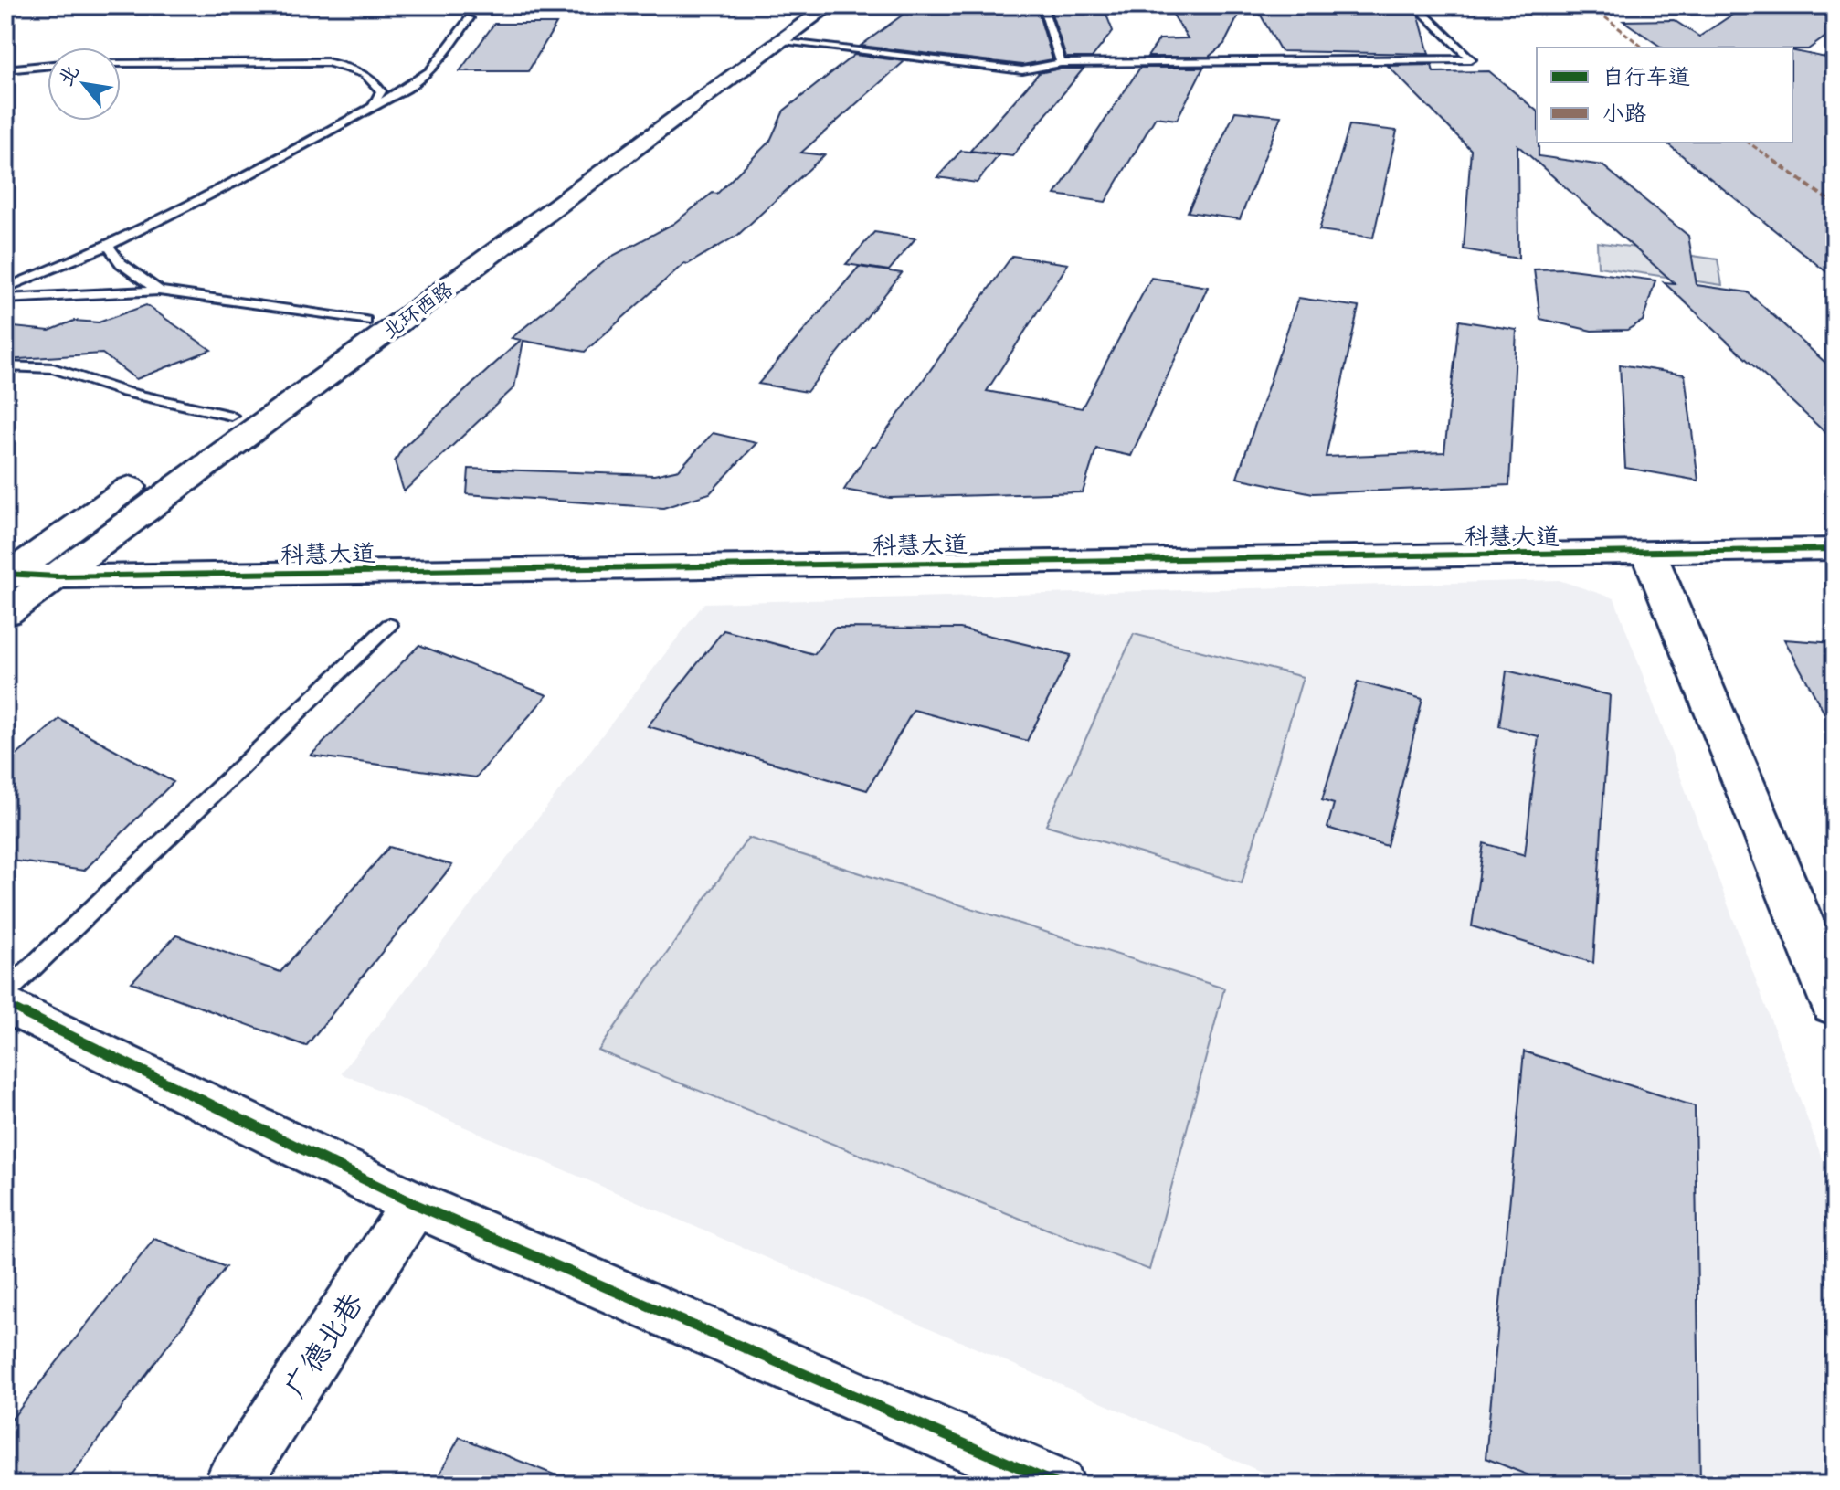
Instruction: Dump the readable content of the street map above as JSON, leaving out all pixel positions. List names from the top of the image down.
{
  "streets": {
    "street": ["北环西路", "科慧大道", "广德北巷"]
  },
  "crossings": [
    ["北环西路", "科慧大道"]
  ],
  "legend": ["自行车道", "小路"],
  "north": "top left"
}
